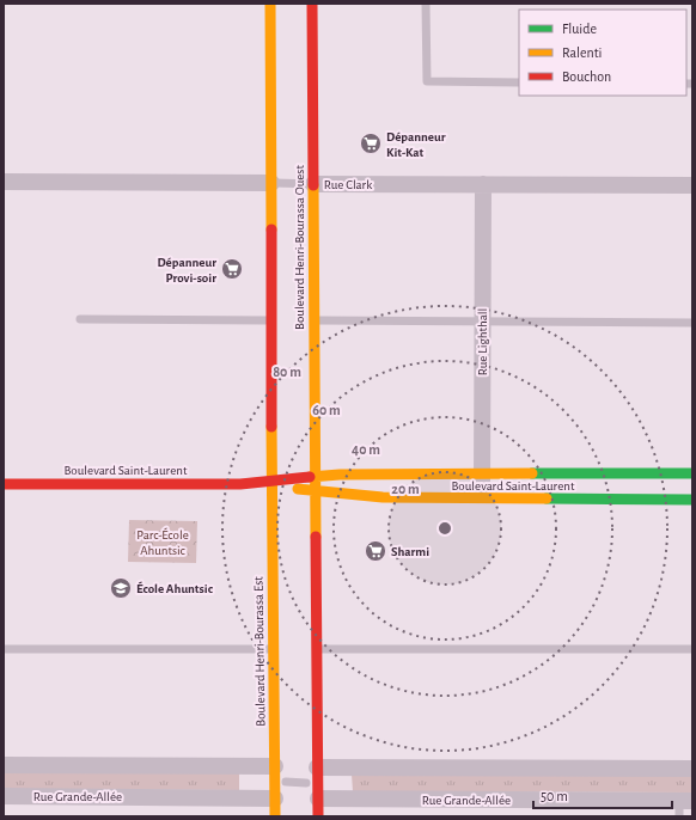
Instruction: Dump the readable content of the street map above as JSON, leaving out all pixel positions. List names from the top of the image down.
{
  "streets": {
    "main road": ["Boulevard Henri-Bourassa Ouest", "Boulevard Saint-Laurent", "Boulevard Henri-Bourassa Est"],
    "street": ["Rue Clark", "Rue Lighthall", "Rue Grande-Allée"]
  },
  "crossings": [
    ["Rue Clark", "Boulevard Henri-Bourassa Ouest"],
    ["Rue Clark", "Rue Lighthall"],
    ["Boulevard Henri-Bourassa Ouest", "Boulevard Saint-Laurent"],
    ["Rue Lighthall", "Boulevard Saint-Laurent"],
    ["Boulevard Saint-Laurent", "Boulevard Henri-Bourassa Est"],
    ["Boulevard Henri-Bourassa Est", "Rue Grande-Allée"]
  ],
  "parks": ["Parc-École Ahuntsic"],
  "places": {
    "supermarket": ["Dépanneur Kit-Kat", "Dépanneur Provi-soir", "Sharmi"],
    "school or university": ["École Ahuntsic"]
  },
  "legend": ["Fluide", "Ralenti", "Bouchon"],
  "scale_bar": "50 m",
  "rings": [
    "80 m",
    "60 m",
    "40 m",
    "20 m"
  ]
}
